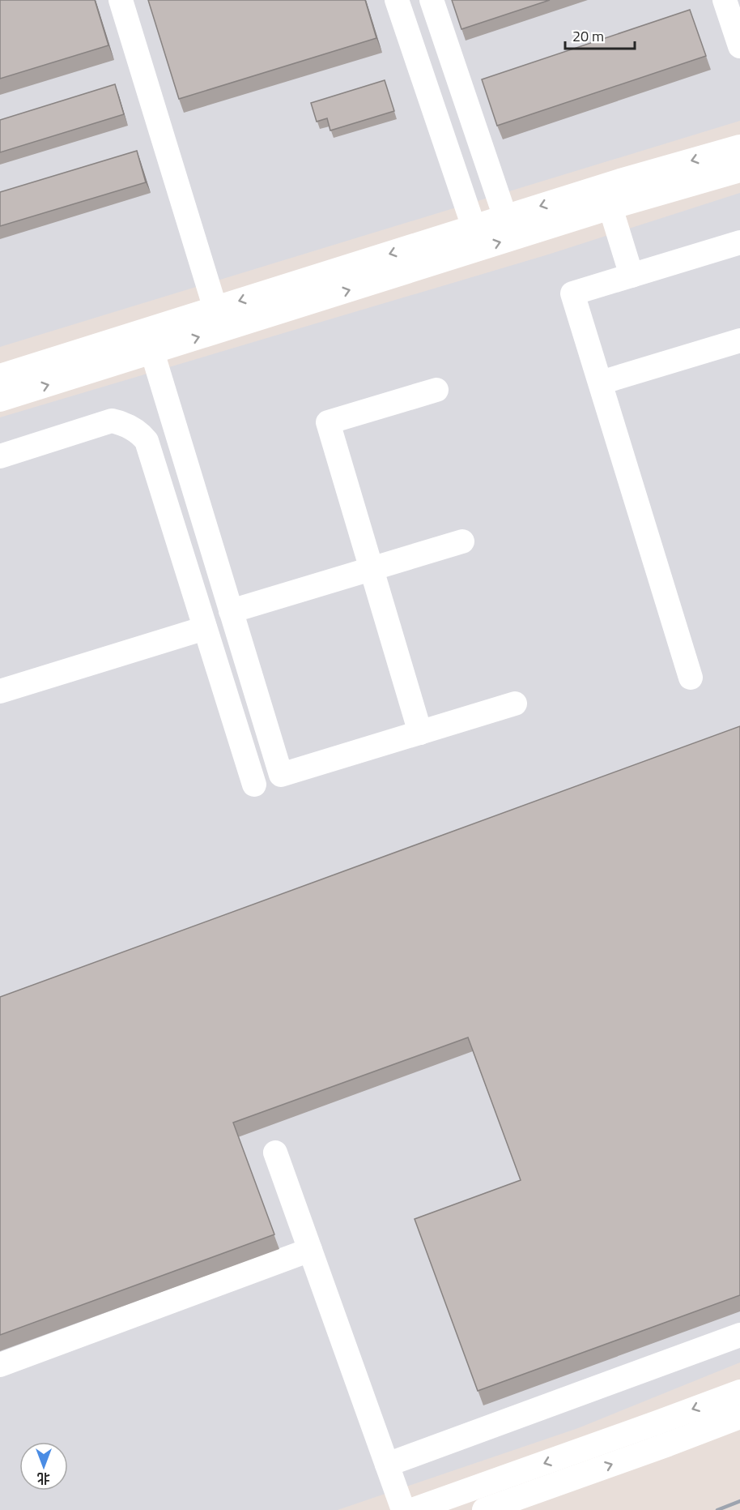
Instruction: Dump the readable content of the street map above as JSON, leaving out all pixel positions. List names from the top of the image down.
{
  "scale_bar": "20 m",
  "north": "bottom"
}
